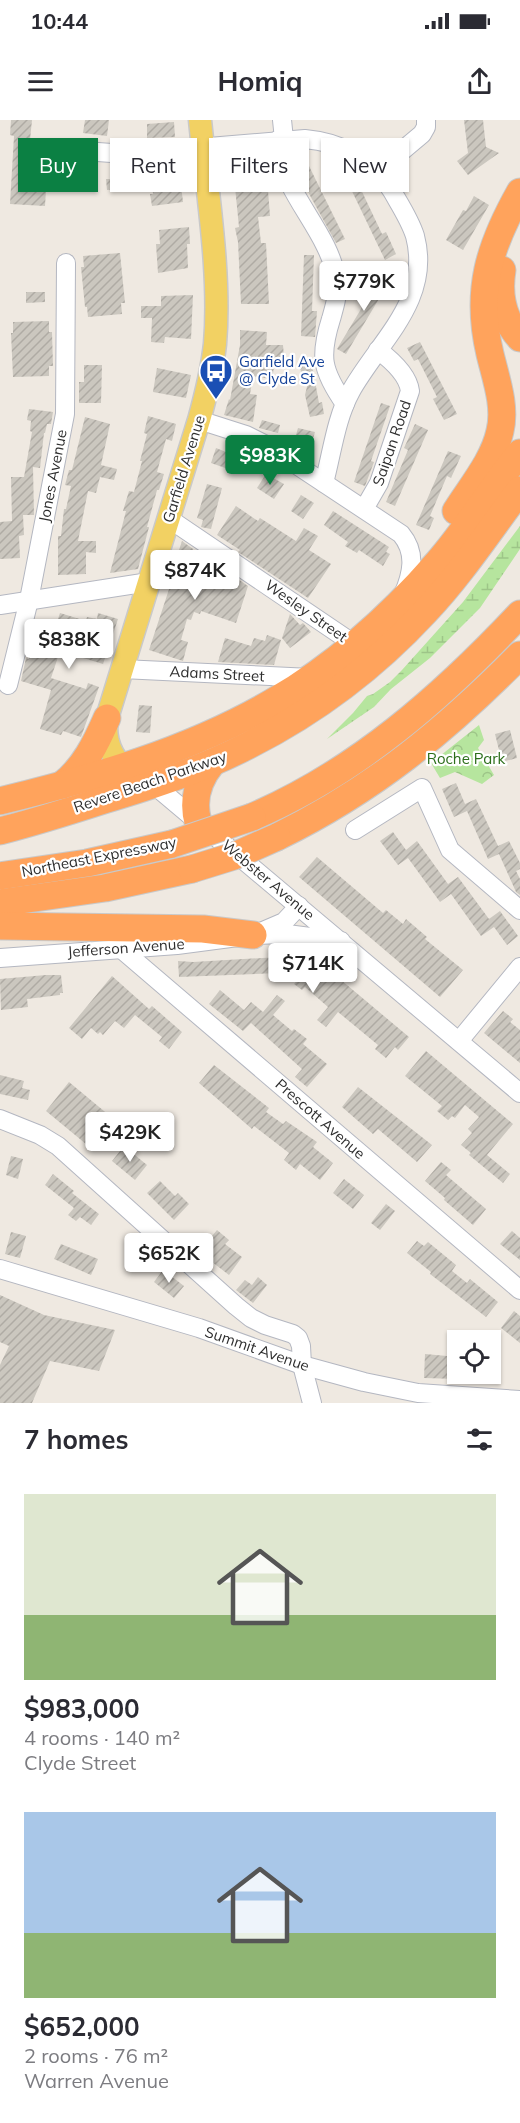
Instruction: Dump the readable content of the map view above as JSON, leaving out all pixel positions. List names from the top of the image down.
{
  "streets": {
    "highway": ["Revere Beach Parkway", "Northeast Expressway"],
    "main road": ["Garfield Avenue"],
    "street": [
      "Saipan Road",
      "Jones Avenue",
      "Wesley Street",
      "Adams Street",
      "Webster Avenue",
      "Jefferson Avenue",
      "Prescott Avenue",
      "Summit Avenue"
    ]
  },
  "crossings": [
    ["Garfield Avenue", "Wesley Street"],
    ["Garfield Avenue", "Adams Street"],
    ["Garfield Avenue", "Revere Beach Parkway"],
    ["Garfield Avenue", "Webster Avenue"],
    ["Wesley Street", "Revere Beach Parkway"],
    ["Adams Street", "Revere Beach Parkway"],
    ["Revere Beach Parkway", "Webster Avenue"],
    ["Webster Avenue", "Jefferson Avenue"],
    ["Jefferson Avenue", "Prescott Avenue"]
  ],
  "parks": ["Roche Park"],
  "places": {
    "bus stop": ["Garfield Ave @ Clyde St"]
  },
  "page": {
    "status": "10:44",
    "header": "Homiq",
    "chip": [
      "Buy",
      "Rent",
      "Filters",
      "New"
    ],
    "price": [
      "$779K",
      "$983K",
      "$874K",
      "$838K",
      "$714K",
      "$429K",
      "$652K"
    ],
    "heading": "7 homes",
    "list": [
      {
        "name": "$983,000",
        "note": "4 rooms · 140 m² · Clyde Street"
      },
      {
        "name": "$652,000",
        "note": "2 rooms · 76 m² · Warren Avenue"
      }
    ]
  }
}
